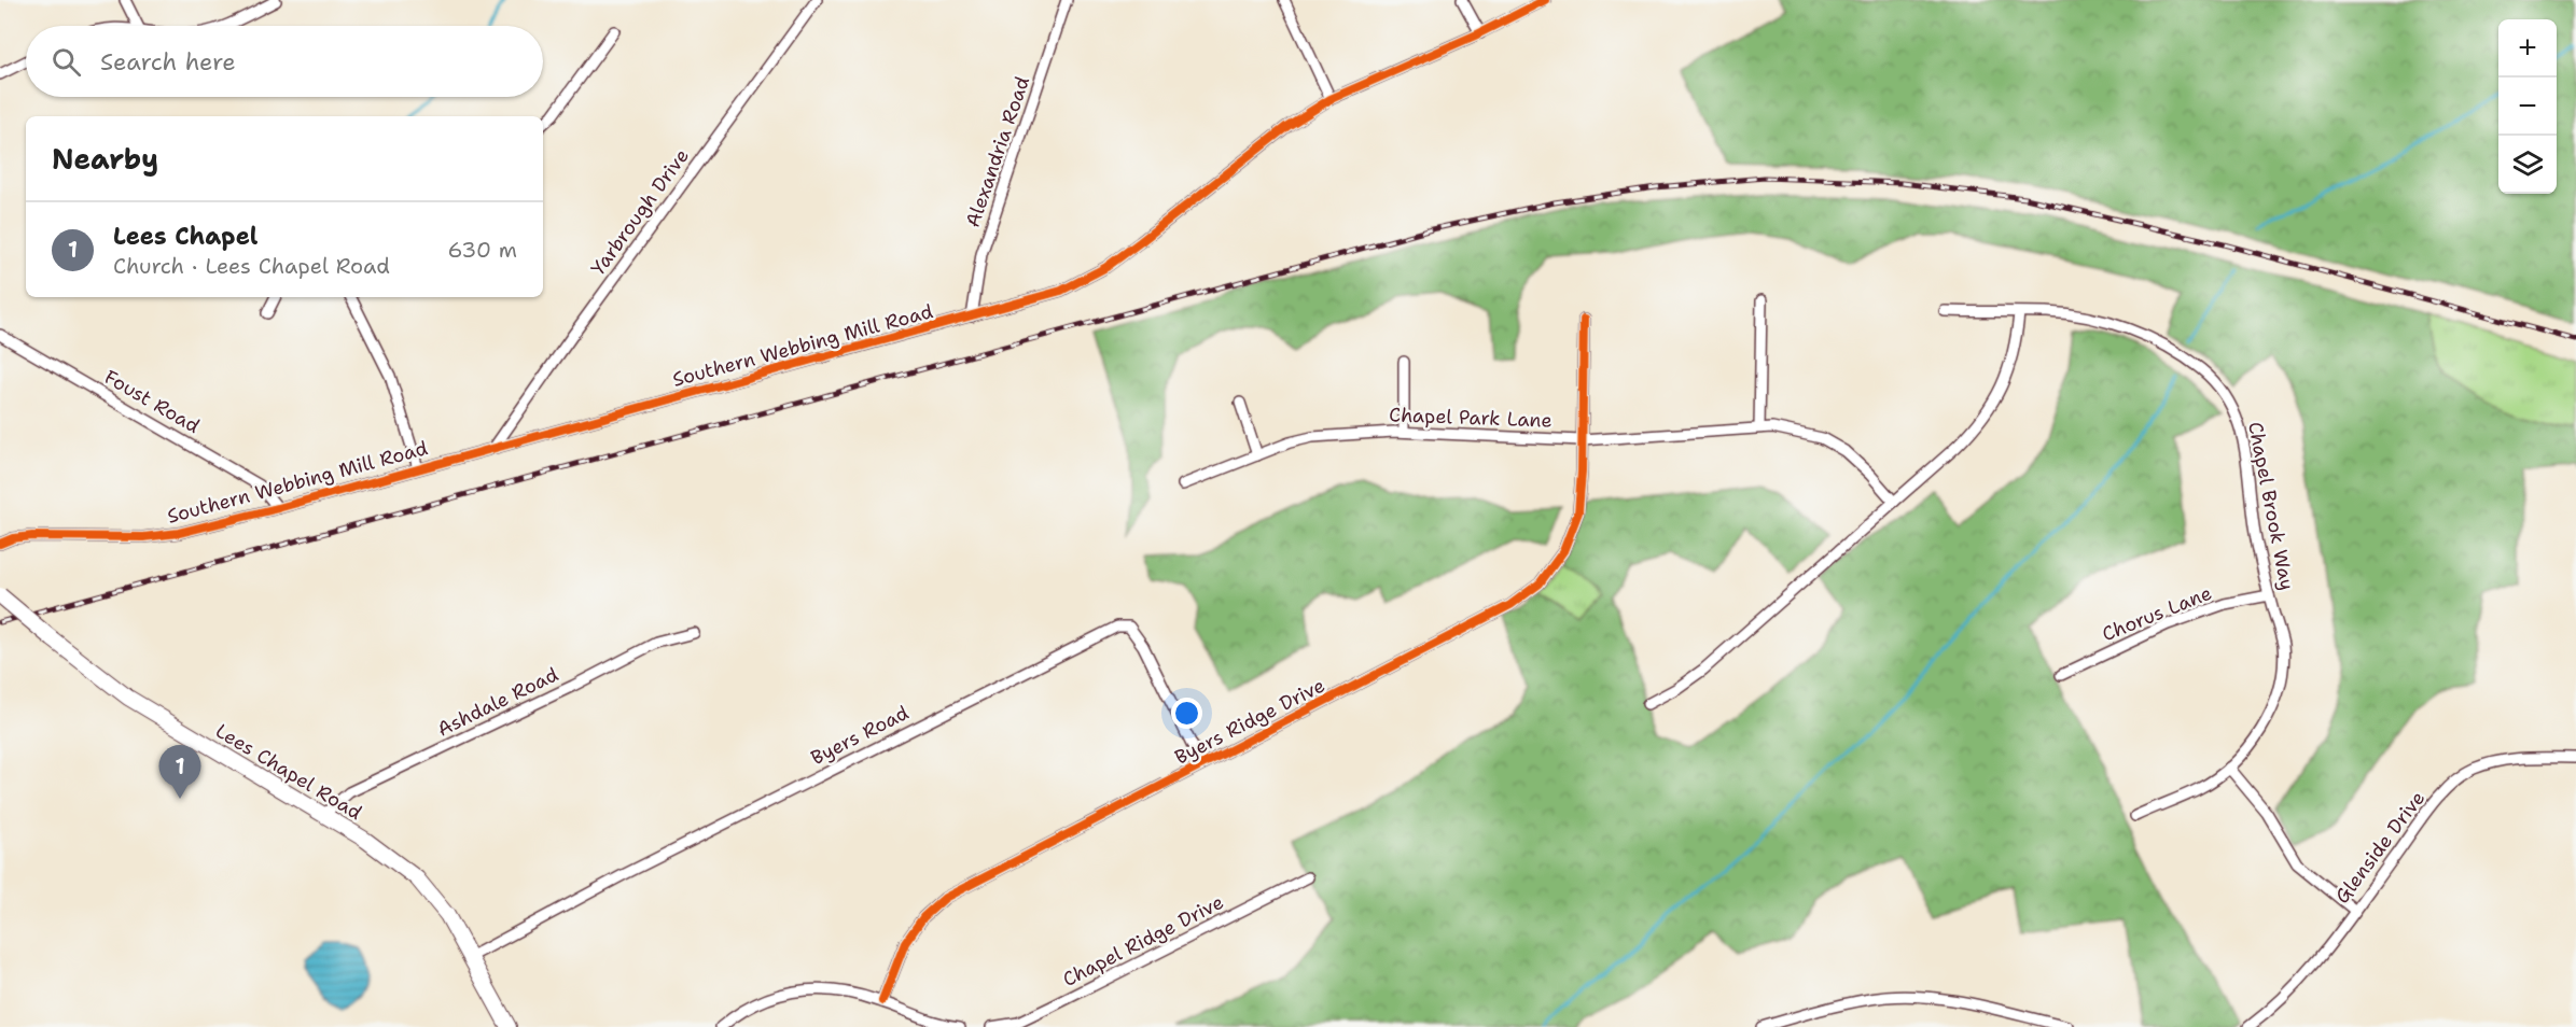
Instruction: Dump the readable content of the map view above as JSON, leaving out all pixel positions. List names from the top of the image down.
{
  "streets": {
    "main road": ["Lees Chapel Road"],
    "street": [
      "Alexandria Road",
      "Yarbrough Drive",
      "Southern Webbing Mill Road",
      "Foust Road",
      "Chapel Park Lane",
      "Chapel Brook Way",
      "Chorus Lane",
      "Ashdale Road",
      "Byers Ridge Drive",
      "Byers Road",
      "Glenside Drive",
      "Chapel Ridge Drive"
    ]
  },
  "crossings": [
    ["Alexandria Road", "Southern Webbing Mill Road"],
    ["Yarbrough Drive", "Southern Webbing Mill Road"],
    ["Southern Webbing Mill Road", "Foust Road"],
    ["Chapel Park Lane", "Byers Ridge Drive"],
    ["Chapel Brook Way", "Chorus Lane"],
    ["Ashdale Road", "Lees Chapel Road"],
    ["Byers Ridge Drive", "Byers Road"],
    ["Byers Road", "Lees Chapel Road"]
  ],
  "page": {
    "map_buttons": ["+", "−"],
    "search": "Search here",
    "heading": "Nearby",
    "list": [
      {
        "mark": "1",
        "name": "Lees Chapel",
        "note": "Church · Lees Chapel Road",
        "value": "630 m"
      }
    ],
    "pins": "1"
  }
}
